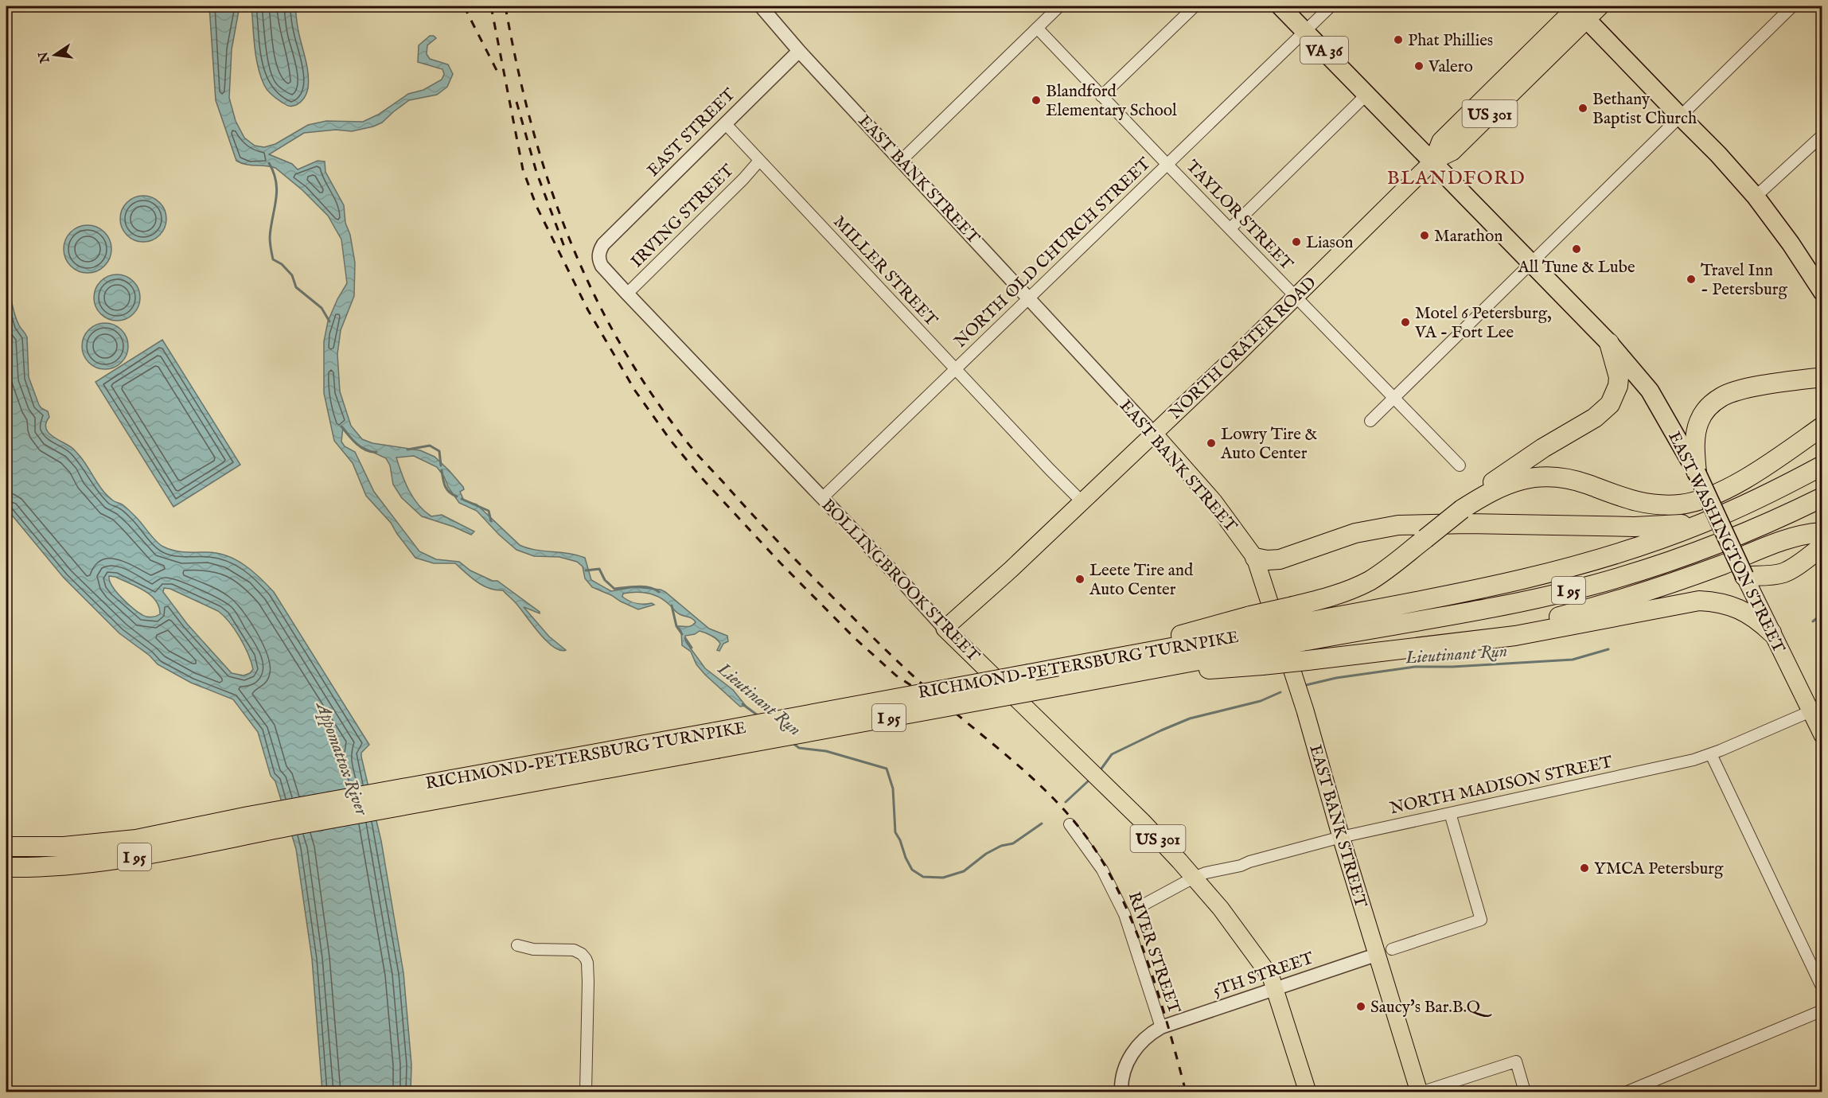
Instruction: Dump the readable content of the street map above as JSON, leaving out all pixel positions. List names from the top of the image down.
{
  "streets": {
    "highway": [
      "VA 36",
      "EAST WASHINGTON STREET",
      "I 95",
      "RICHMOND-PETERSBURG TURNPIKE"
    ],
    "main road": [
      "US 301",
      "EAST BANK STREET",
      "NORTH CRATER ROAD",
      "BOLLINGBROOK STREET"
    ],
    "street": [
      "EAST STREET",
      "TAYLOR STREET",
      "IRVING STREET",
      "NORTH OLD CHURCH STREET",
      "MILLER STREET",
      "NORTH MADISON STREET",
      "RIVER STREET",
      "5TH STREET"
    ]
  },
  "crossings": [
    ["US 301", "NORTH CRATER ROAD"],
    ["US 301", "EAST WASHINGTON STREET"],
    ["EAST STREET", "EAST BANK STREET"],
    ["EAST STREET", "MILLER STREET"],
    ["EAST STREET", "BOLLINGBROOK STREET"],
    ["EAST BANK STREET", "NORTH OLD CHURCH STREET"],
    ["EAST BANK STREET", "NORTH CRATER ROAD"],
    ["EAST BANK STREET", "NORTH MADISON STREET"],
    ["EAST BANK STREET", "5TH STREET"],
    ["TAYLOR STREET", "NORTH OLD CHURCH STREET"],
    ["TAYLOR STREET", "NORTH CRATER ROAD"],
    ["IRVING STREET", "MILLER STREET"],
    ["IRVING STREET", "BOLLINGBROOK STREET"],
    ["NORTH OLD CHURCH STREET", "MILLER STREET"],
    ["NORTH OLD CHURCH STREET", "EAST WASHINGTON STREET"],
    ["NORTH OLD CHURCH STREET", "BOLLINGBROOK STREET"],
    ["MILLER STREET", "NORTH CRATER ROAD"],
    ["NORTH CRATER ROAD", "EAST WASHINGTON STREET"],
    ["NORTH CRATER ROAD", "BOLLINGBROOK STREET"],
    ["EAST WASHINGTON STREET", "NORTH MADISON STREET"],
    ["BOLLINGBROOK STREET", "NORTH MADISON STREET"],
    ["BOLLINGBROOK STREET", "5TH STREET"],
    ["NORTH MADISON STREET", "5TH STREET"],
    ["RIVER STREET", "5TH STREET"]
  ],
  "districts": ["BLANDFORD"],
  "water": ["Lieutinant Run", "Appomattox River"],
  "places": [
    "Phat Phillies",
    "Valero",
    "Blandford Elementary School",
    "Bethany Baptist Church",
    "Marathon",
    "Liason",
    "All Tune & Lube",
    "Travel Inn - Petersburg",
    "Motel 6 Petersburg, VA - Fort Lee",
    "Lowry Tire & Auto Center",
    "Leete Tire and Auto Center",
    "YMCA Petersburg",
    "Saucy's Bar.B.Q"
  ],
  "north": "left"
}
